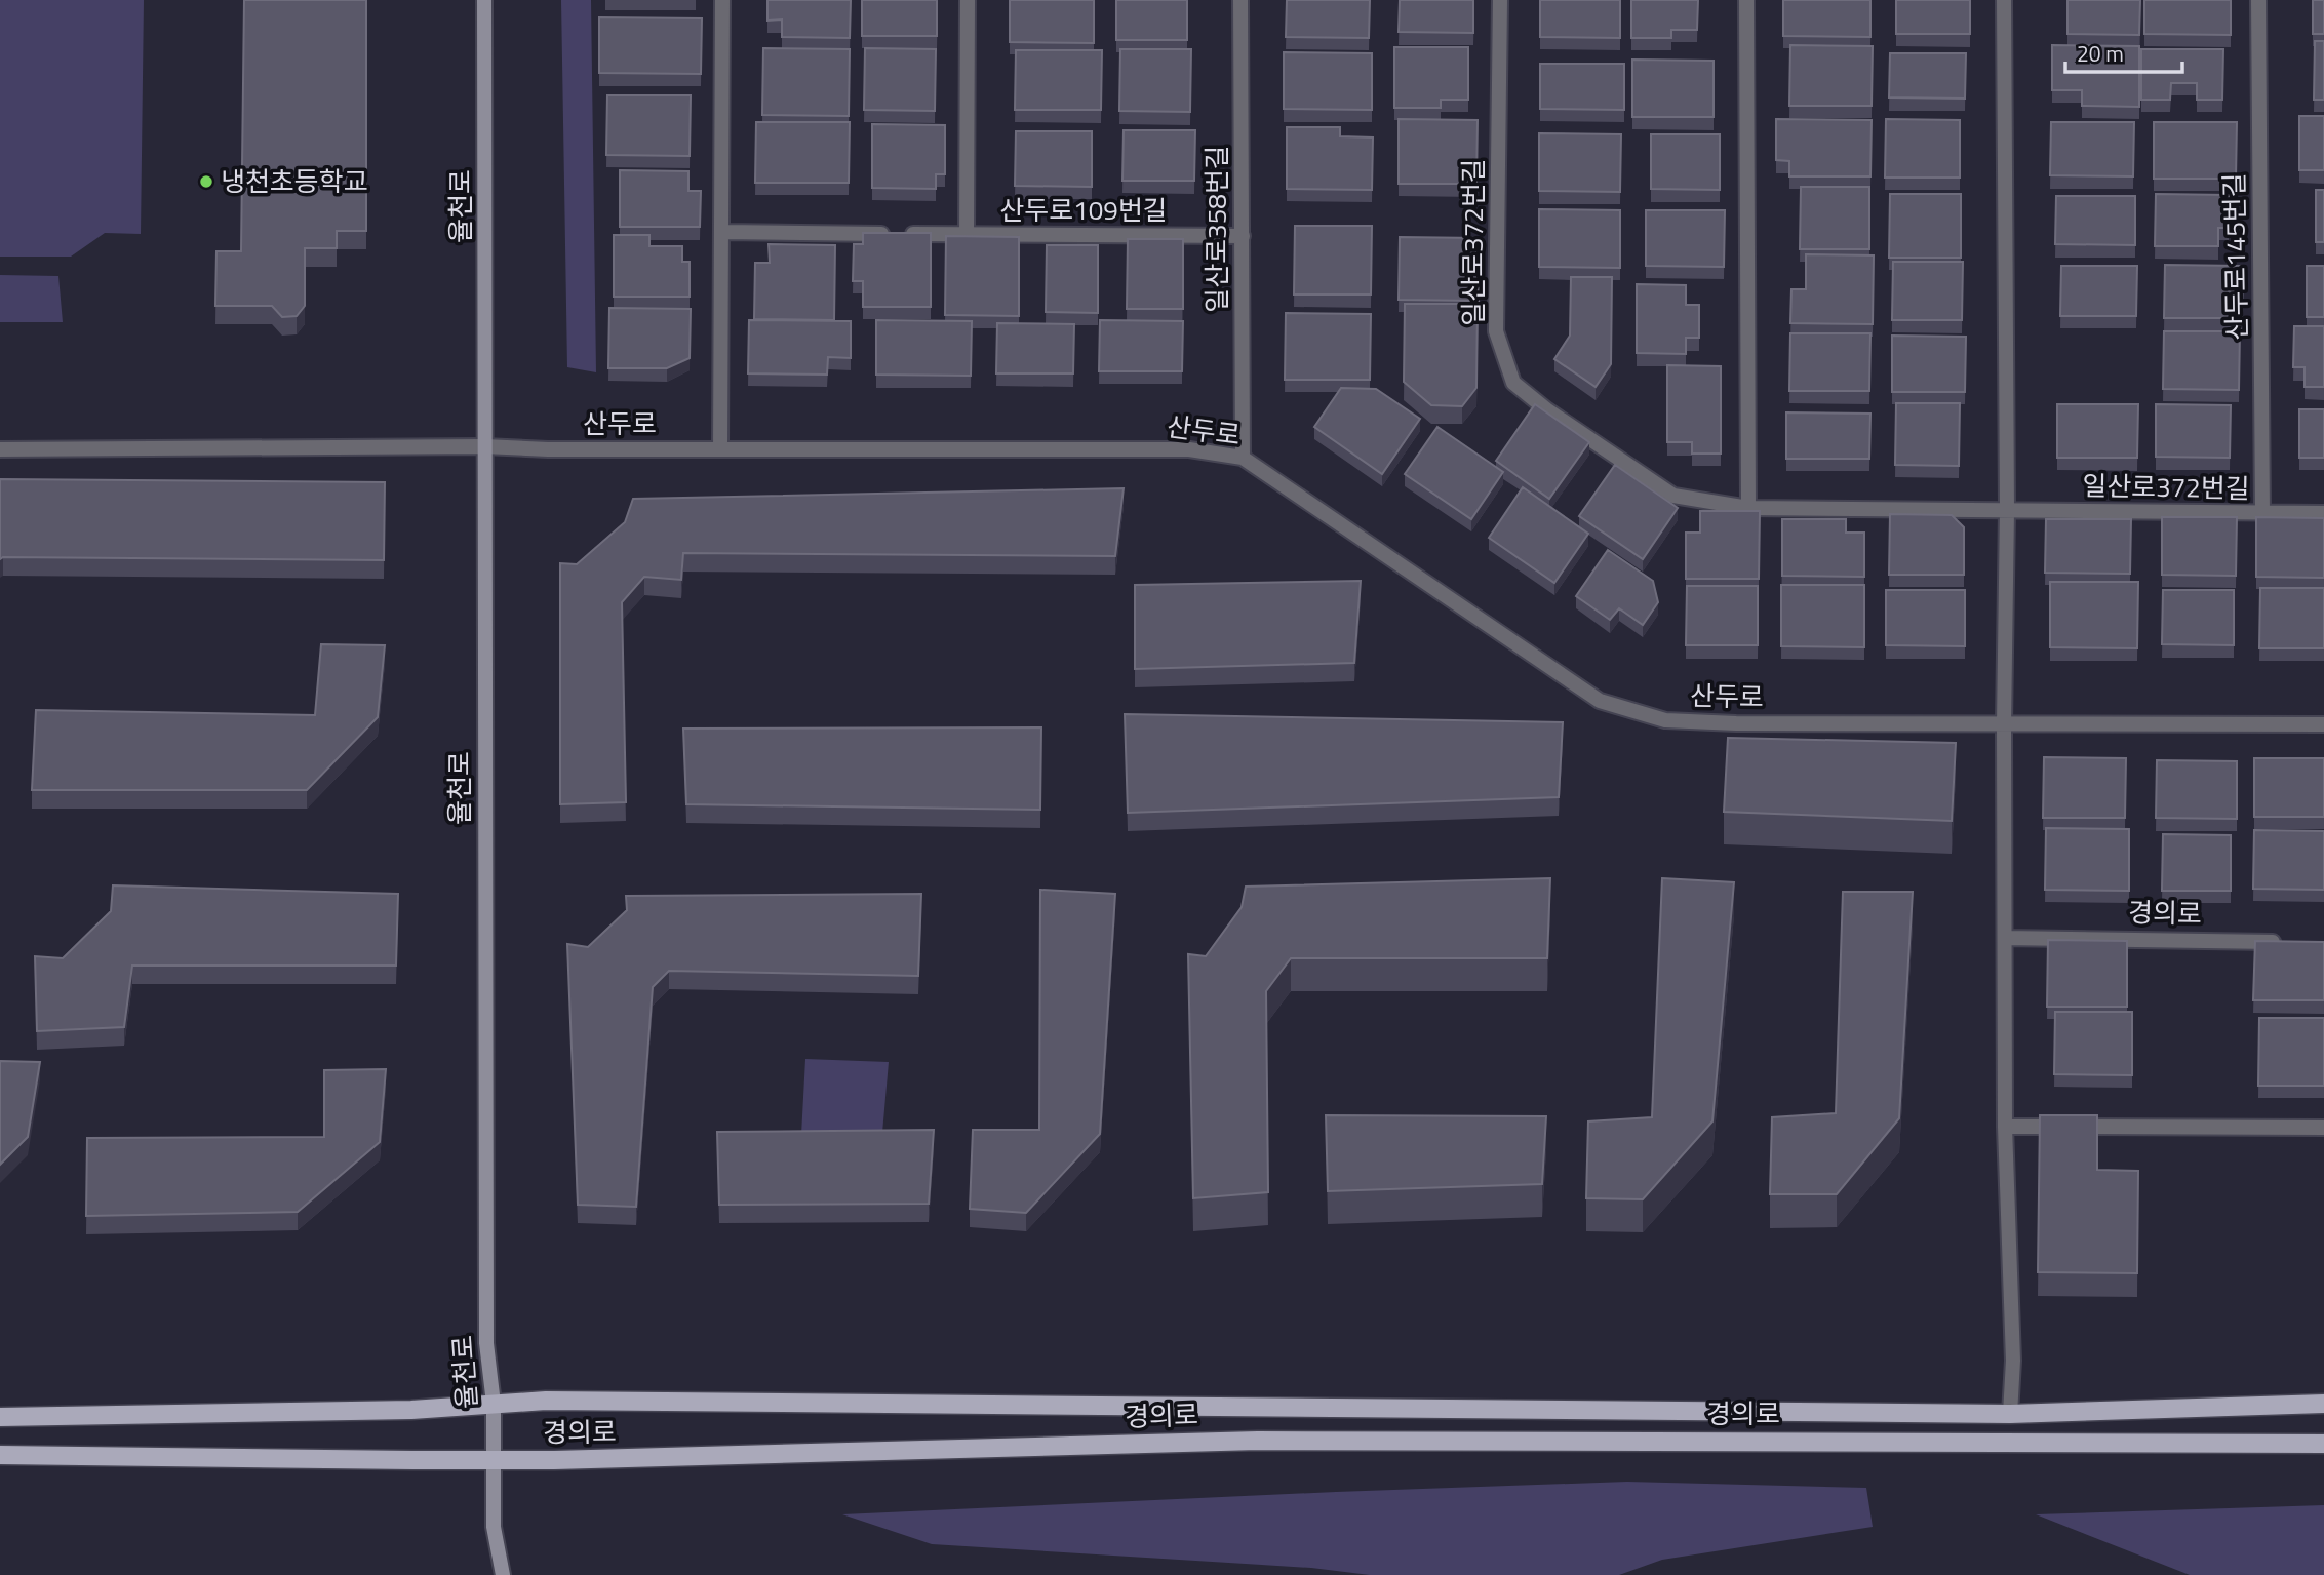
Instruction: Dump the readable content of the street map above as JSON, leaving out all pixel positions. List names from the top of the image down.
{
  "streets": {
    "main road": ["율천로", "경의로"],
    "street": [
      "산두로109번길",
      "일산로358번길",
      "일산로372번길",
      "산두로145번길",
      "산두로"
    ]
  },
  "crossings": [
    ["율천로", "산두로"],
    ["율천로", "경의로"],
    ["산두로109번길", "일산로358번길"],
    ["일산로358번길", "산두로"],
    ["일산로372번길", "산두로145번길"]
  ],
  "places": ["냉천초등학교"],
  "scale_bar": "20 m"
}
